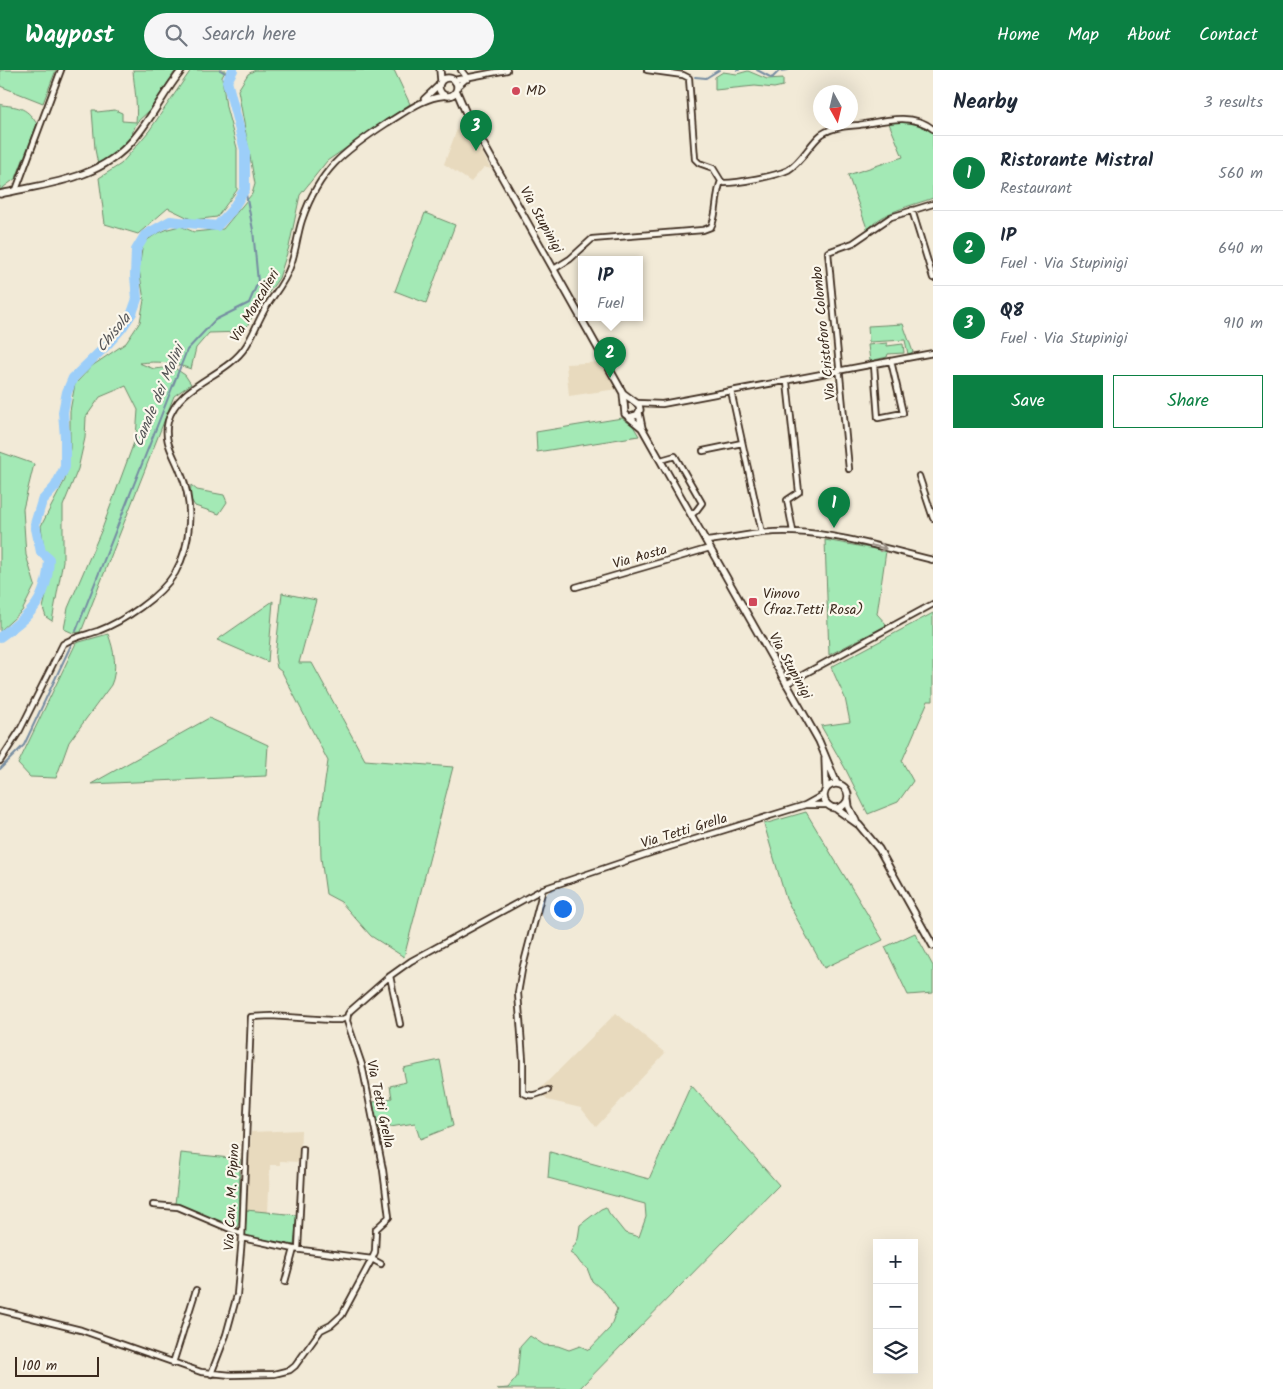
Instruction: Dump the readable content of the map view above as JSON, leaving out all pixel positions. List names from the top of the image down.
{
  "streets": {
    "street": [
      "Via Stupinigi",
      "Via Moncalieri",
      "Via Cristoforo Colombo",
      "Via Aosta",
      "Via Tetti Grella",
      "Via Cav. M. Pipino"
    ]
  },
  "crossings": [
    ["Via Stupinigi", "Via Moncalieri"],
    ["Via Stupinigi", "Via Aosta"],
    ["Via Stupinigi", "Via Tetti Grella"],
    ["Via Tetti Grella", "Via Cav. M. Pipino"]
  ],
  "water": ["Chisola", "Canale dei Molini"],
  "places": {
    "other": ["MD"],
    "transit": ["Vinovo (fraz.Tetti Rosa)"]
  },
  "scale_bar": "100 m",
  "north": "bottom",
  "page": {
    "header": "Waypost",
    "search": "Search here",
    "nav": [
      "Home",
      "Map",
      "About",
      "Contact"
    ],
    "heading": ["Nearby", "3 results"],
    "pins": ["3", "2", "1"],
    "list": [
      {
        "mark": "1",
        "name": "Ristorante Mistral",
        "note": "Restaurant",
        "value": "560 m"
      },
      {
        "mark": "2",
        "name": "IP",
        "note": "Fuel · Via Stupinigi",
        "value": "640 m"
      },
      {
        "mark": "3",
        "name": "Q8",
        "note": "Fuel · Via Stupinigi",
        "value": "910 m"
      }
    ],
    "popup": ["IP", "Fuel"],
    "buttons": ["Save", "Share"],
    "map_buttons": ["+", "−"],
    "scale": "100 m"
  }
}
